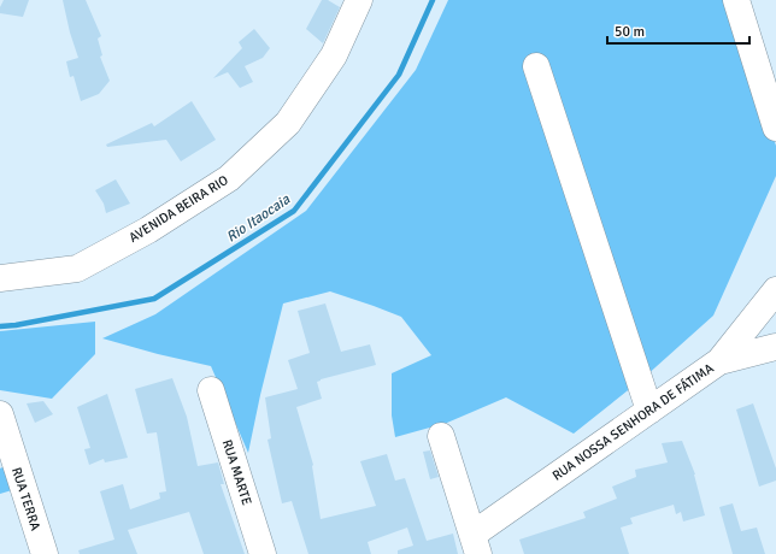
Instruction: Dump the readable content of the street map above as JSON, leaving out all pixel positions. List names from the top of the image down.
{
  "streets": {
    "street": [
      "AVENIDA BEIRA RIO",
      "RUA NOSSA SENHORA DE FÁTIMA",
      "RUA MARTE",
      "RUA TERRA"
    ]
  },
  "water": ["Rio Itaocaia"],
  "scale_bar": "50 m"
}
